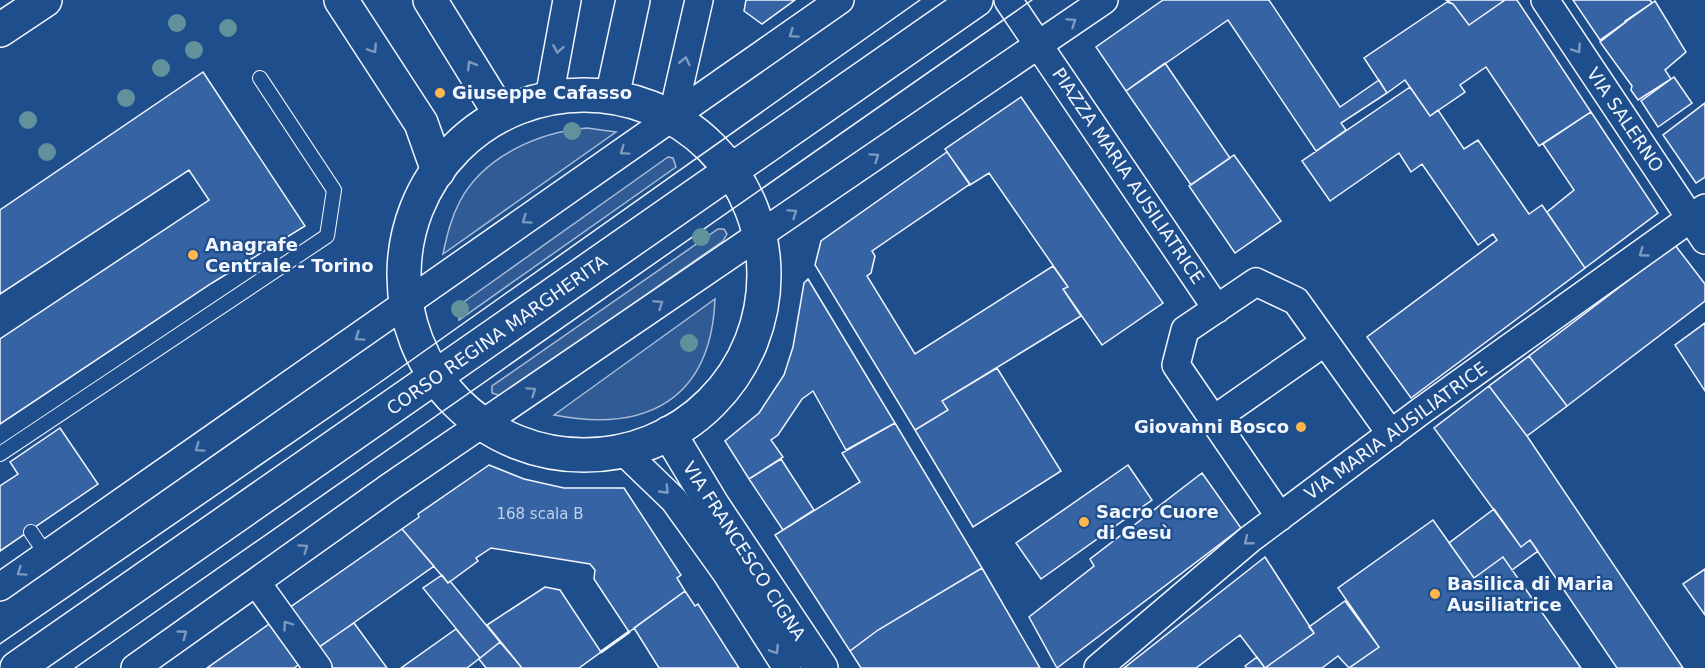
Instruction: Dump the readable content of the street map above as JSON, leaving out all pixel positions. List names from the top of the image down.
{
  "streets": {
    "main road": ["CORSO REGINA MARGHERITA", "VIA FRANCESCO CIGNA"],
    "street": ["VIA SALERNO", "PIAZZA MARIA AUSILIATRICE", "VIA MARIA AUSILIATRICE"]
  },
  "crossings": [
    ["VIA SALERNO", "VIA MARIA AUSILIATRICE"]
  ],
  "one_way": ["VIA SALERNO", "VIA MARIA AUSILIATRICE"],
  "places": [
    "Giuseppe Cafasso",
    "Anagrafe Centrale - Torino",
    "Giovanni Bosco",
    "Sacro Cuore di Gesù",
    "Basilica di Maria Ausiliatrice"
  ],
  "house_numbers": ["168 scala B"]
}
